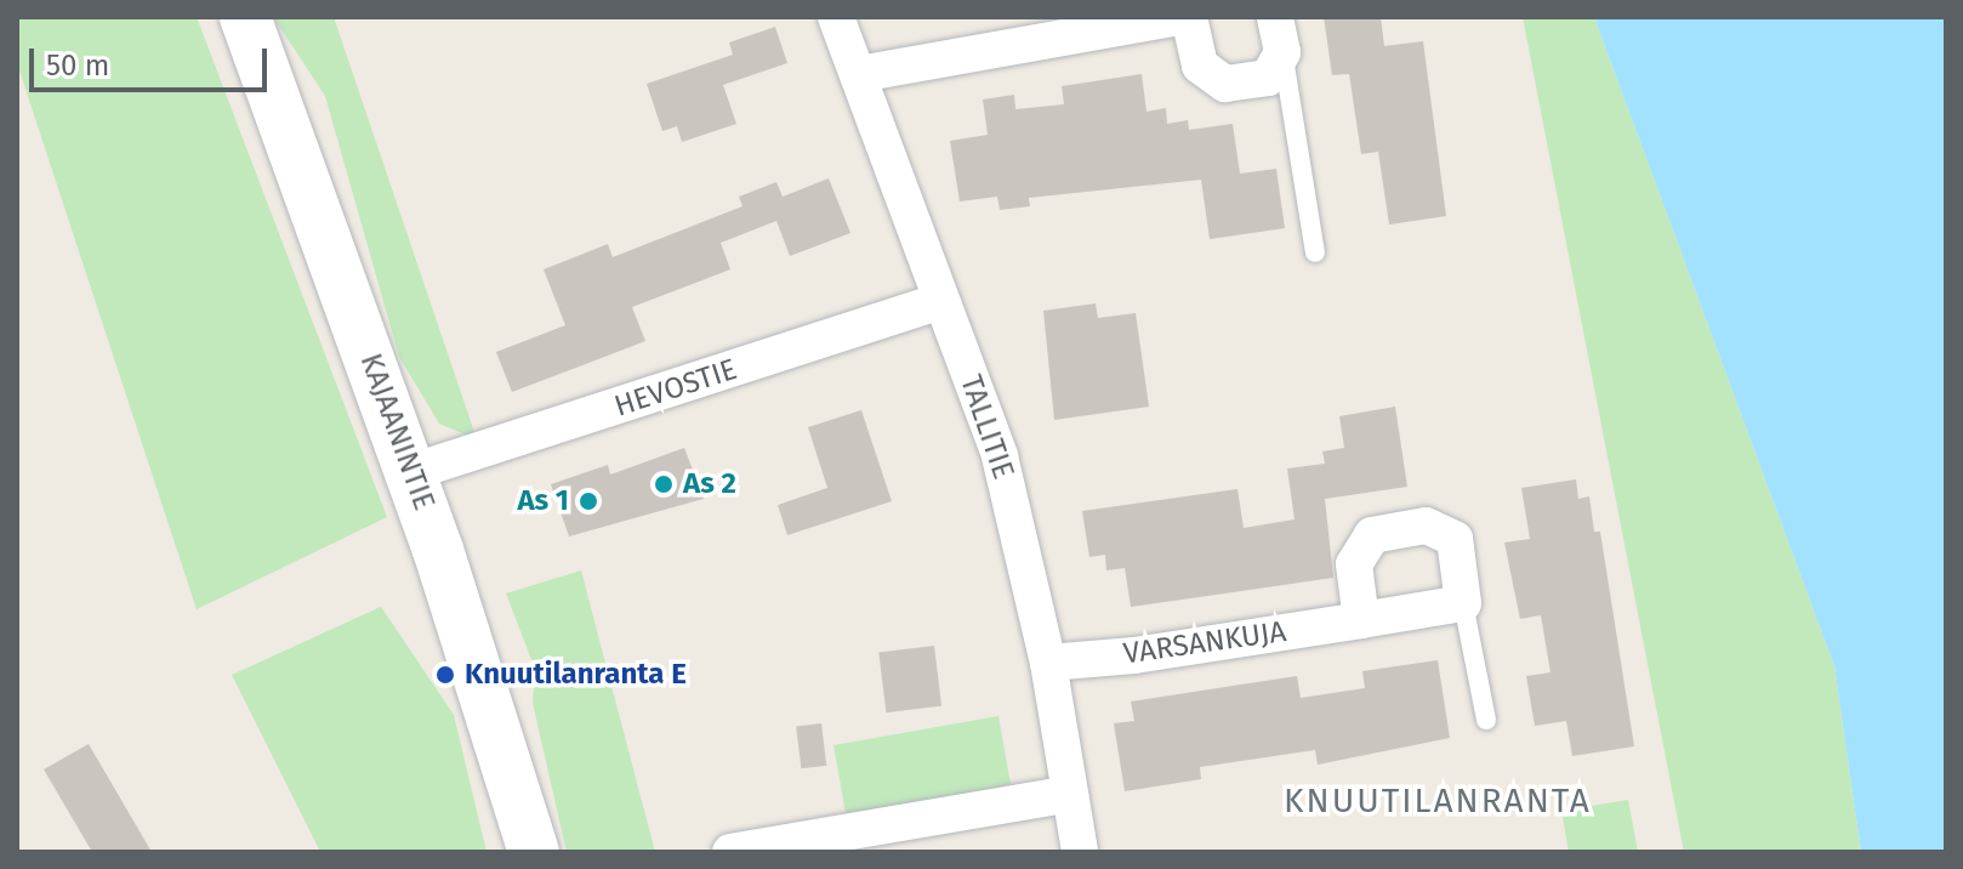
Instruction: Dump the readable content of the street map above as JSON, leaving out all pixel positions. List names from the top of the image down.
{
  "streets": {
    "main road": ["KAJAANINTIE"],
    "street": ["HEVOSTIE", "TALLITIE", "VARSANKUJA"]
  },
  "crossings": [
    ["HEVOSTIE", "TALLITIE"],
    ["HEVOSTIE", "KAJAANINTIE"],
    ["TALLITIE", "VARSANKUJA"]
  ],
  "districts": ["KNUUTILANRANTA"],
  "places": ["As 2", "As 1", "Knuutilanranta E"],
  "scale_bar": "50 m"
}
